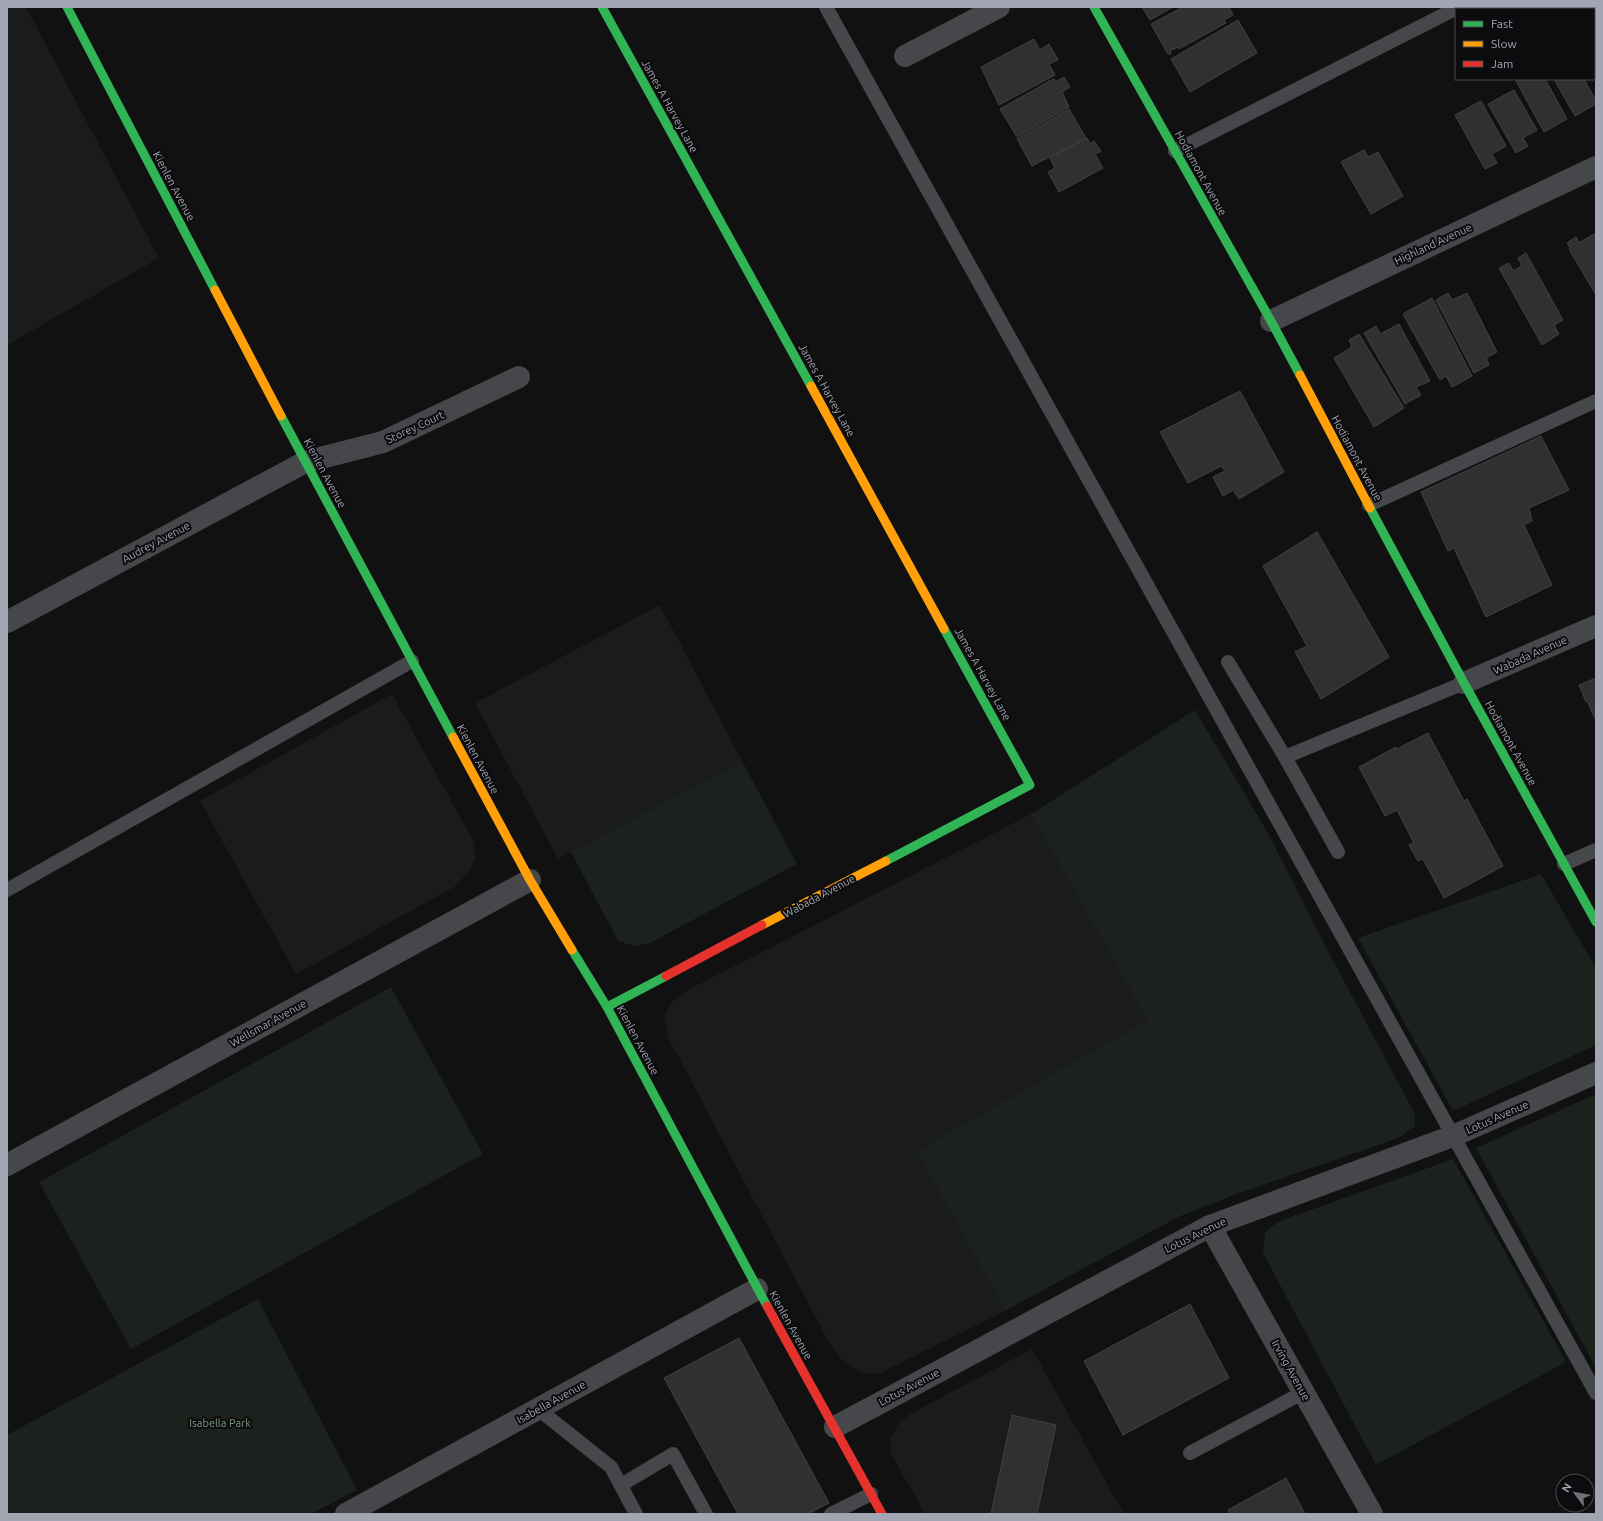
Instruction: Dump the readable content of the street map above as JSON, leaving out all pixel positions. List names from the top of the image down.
{
  "streets": {
    "street": [
      "James A Harvey Lane",
      "Hodiamont Avenue",
      "Kienlen Avenue",
      "Highland Avenue",
      "Storey Court",
      "Audrey Avenue",
      "Wabada Avenue",
      "Wellsmar Avenue",
      "Lotus Avenue",
      "Irving Avenue",
      "Isabella Avenue"
    ]
  },
  "crossings": [
    ["James A Harvey Lane", "Wabada Avenue"],
    ["Hodiamont Avenue", "Highland Avenue"],
    ["Hodiamont Avenue", "Wabada Avenue"],
    ["Kienlen Avenue", "Storey Court"],
    ["Kienlen Avenue", "Audrey Avenue"],
    ["Kienlen Avenue", "Wabada Avenue"],
    ["Kienlen Avenue", "Wellsmar Avenue"],
    ["Kienlen Avenue", "Lotus Avenue"],
    ["Kienlen Avenue", "Isabella Avenue"],
    ["Storey Court", "Audrey Avenue"],
    ["Lotus Avenue", "Irving Avenue"]
  ],
  "parks": ["Isabella Park"],
  "legend": ["Fast", "Slow", "Jam"],
  "north": "top left"
}
